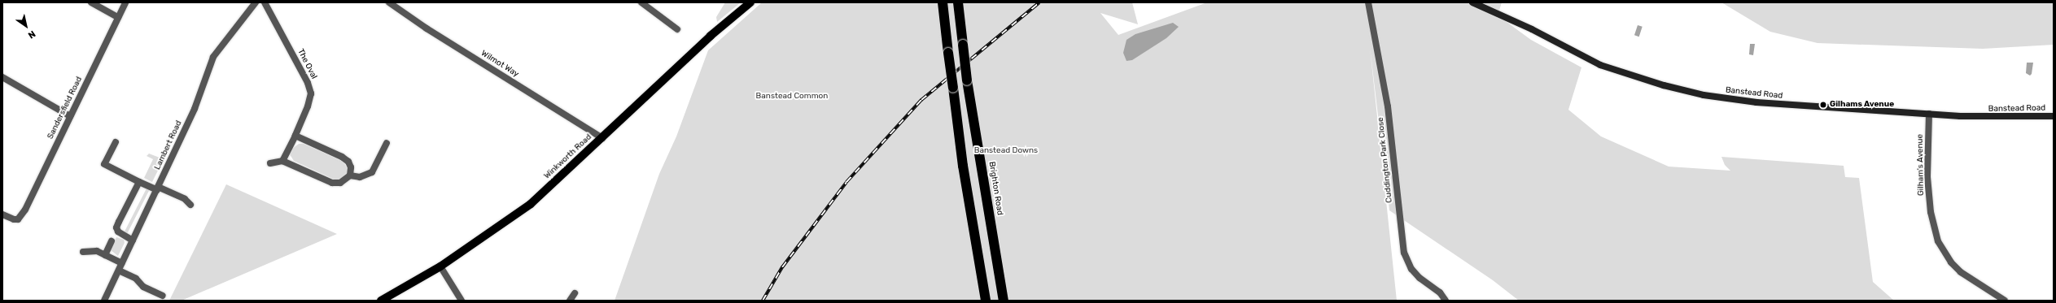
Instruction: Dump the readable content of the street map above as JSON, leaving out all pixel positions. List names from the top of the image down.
{
  "streets": {
    "highway": ["Brighton Road"],
    "main road": ["Winkworth Road"],
    "street": [
      "The Oval",
      "Wilmot Way",
      "Banstead Road",
      "Sandersfield Road",
      "Lambert Road",
      "Cuddington Park Close",
      "Gilham's Avenue"
    ]
  },
  "crossings": [
    ["Wilmot Way", "Winkworth Road"],
    ["Banstead Road", "Gilham's Avenue"]
  ],
  "parks": ["Banstead Common", "Banstead Downs"],
  "places": ["Gilhams Avenue"],
  "north": "bottom right"
}
